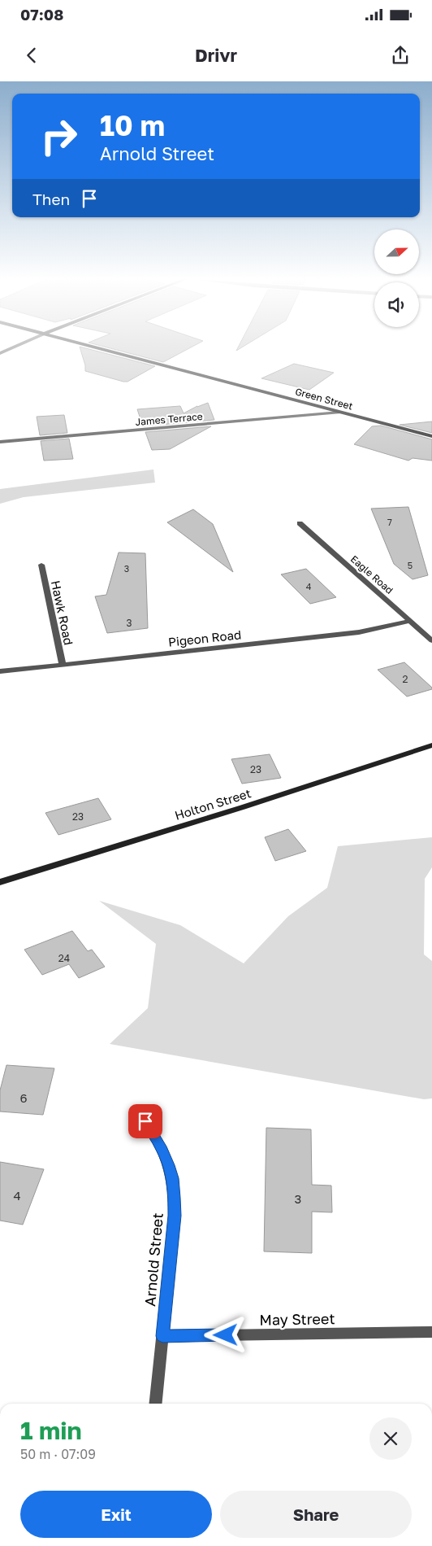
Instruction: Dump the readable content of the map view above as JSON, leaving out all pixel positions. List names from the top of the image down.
{
  "streets": {
    "street": [
      "Green Street",
      "James Terrace",
      "Eagle Road",
      "Hawk Road",
      "Pigeon Road",
      "Holton Street",
      "Arnold Street",
      "May Street"
    ]
  },
  "crossings": [
    ["Green Street", "James Terrace"],
    ["Eagle Road", "Pigeon Road"],
    ["Hawk Road", "Pigeon Road"],
    ["Arnold Street", "May Street"]
  ],
  "house_numbers": [
    "7",
    "5",
    "3",
    "4",
    "3",
    "2",
    "23",
    "23",
    "24",
    "6",
    "4",
    "3"
  ],
  "north": "right",
  "page": {
    "status": "07:08",
    "header": "Drivr",
    "turn": ["10 m", "Arnold Street"],
    "then": "Then",
    "heading": ["1 min", "50 m · 07:09"],
    "buttons": ["Exit", "Share"]
  }
}
